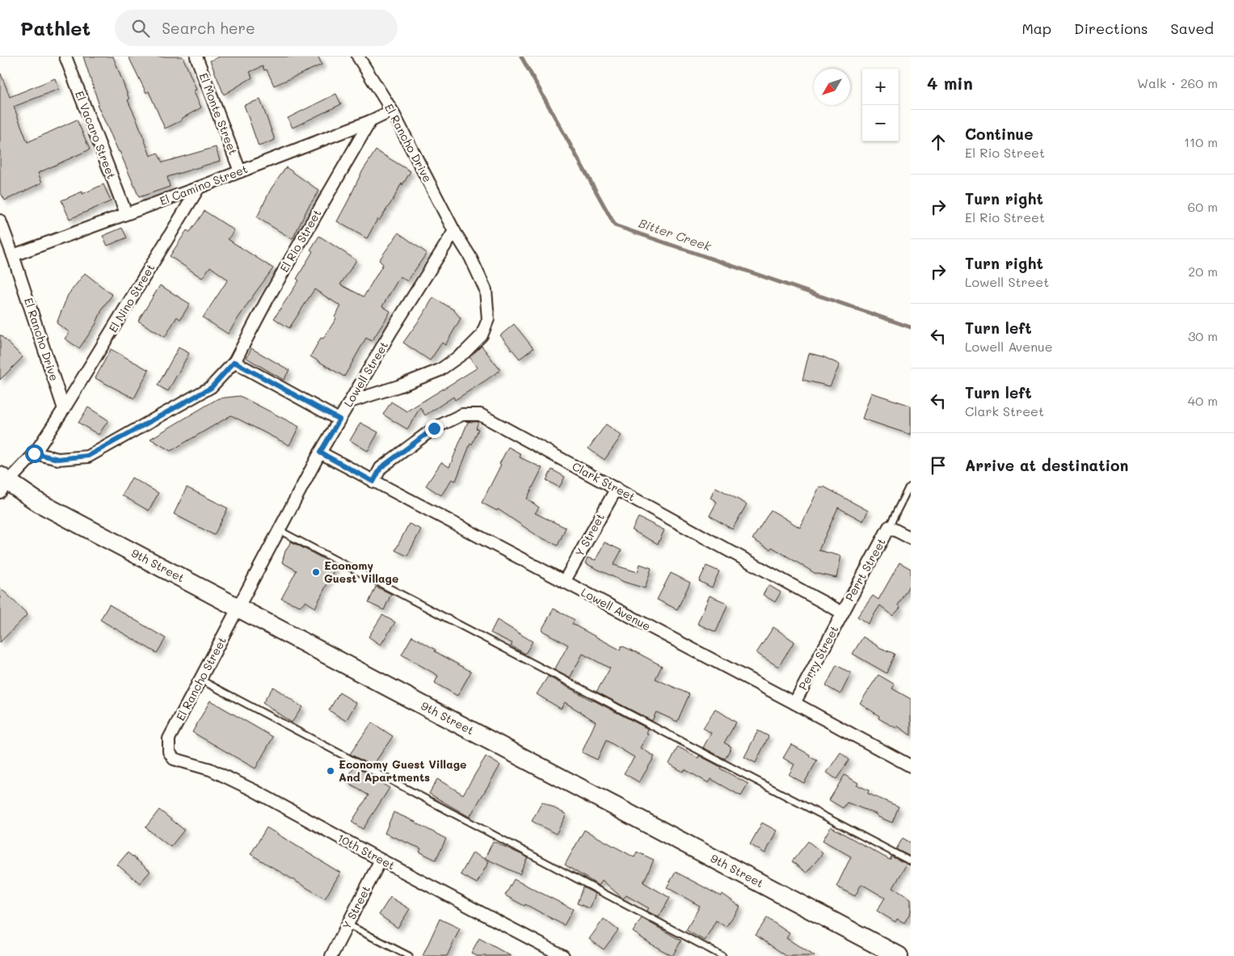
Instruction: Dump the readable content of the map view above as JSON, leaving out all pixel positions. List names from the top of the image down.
{
  "streets": {
    "main road": ["9th Street"],
    "street": [
      "El Monte Street",
      "El Vacaro Street",
      "El Rancho Drive",
      "El Camino Street",
      "El Rio Street",
      "El Nino Street",
      "Lowell Street",
      "Clark Street",
      "Y Street",
      "Perrt Street",
      "Lowell Avenue",
      "Perry Street",
      "El Rancho Street",
      "10th Street"
    ]
  },
  "crossings": [
    ["El Monte Street", "El Camino Street"],
    ["El Vacaro Street", "El Camino Street"],
    ["El Rancho Drive", "El Camino Street"],
    ["El Rancho Drive", "El Nino Street"],
    ["El Rancho Drive", "Lowell Street"],
    ["El Camino Street", "El Rio Street"],
    ["El Camino Street", "El Nino Street"],
    ["Lowell Street", "9th Street"],
    ["Lowell Street", "Lowell Avenue"],
    ["Lowell Street", "El Rancho Street"],
    ["Clark Street", "Y Street"],
    ["Clark Street", "Perrt Street"],
    ["Clark Street", "Lowell Avenue"],
    ["Clark Street", "Perry Street"],
    ["Y Street", "Lowell Avenue"],
    ["Y Street", "10th Street"],
    ["9th Street", "El Rancho Street"],
    ["Perrt Street", "Perry Street"],
    ["Lowell Avenue", "Perry Street"],
    ["El Rancho Street", "10th Street"]
  ],
  "water": ["Bitter Creek"],
  "places": ["Economy Guest Village", "Economy Guest Village And Apartments"],
  "north": "bottom left",
  "page": {
    "header": "Pathlet",
    "search": "Search here",
    "nav": ["Map", "Directions", "Saved"],
    "heading": ["4 min", "Walk · 260 m"],
    "map_buttons": ["+", "−"],
    "list": [
      ["Continue", "El Rio Street", "110 m"],
      ["Turn right", "El Rio Street", "60 m"],
      ["Turn right", "Lowell Street", "20 m"],
      ["Turn left", "Lowell Avenue", "30 m"],
      ["Turn left", "Clark Street", "40 m"],
      "Arrive at destination"
    ]
  }
}
